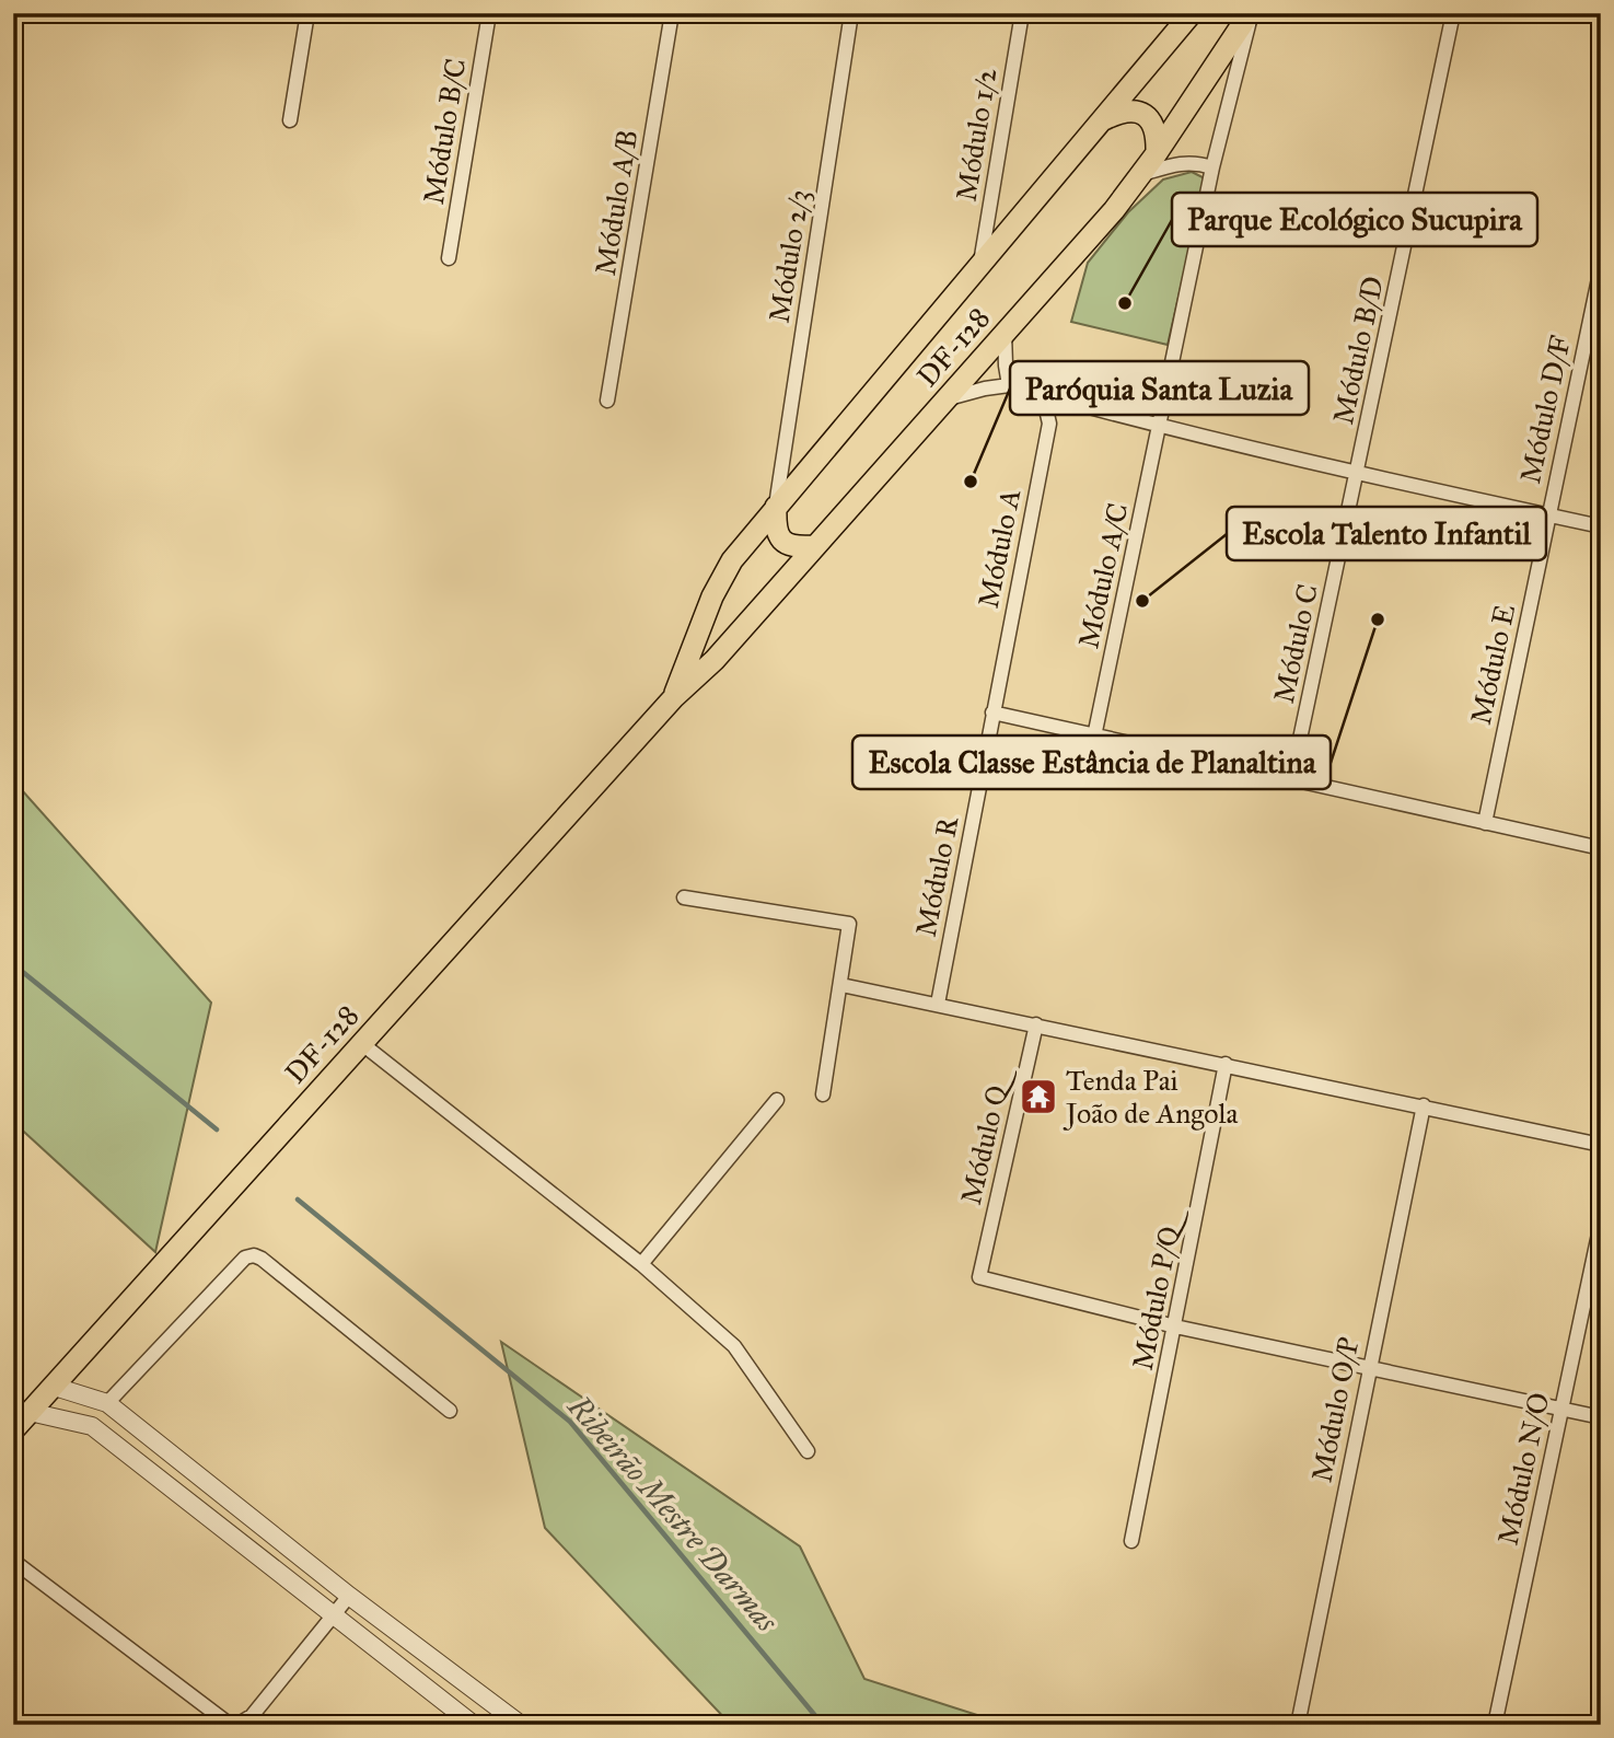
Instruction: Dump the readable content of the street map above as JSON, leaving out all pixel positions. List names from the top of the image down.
{
  "streets": {
    "main road": ["DF-128"],
    "street": [
      "Módulo B/C",
      "Módulo 1/2",
      "Módulo A/B",
      "Módulo 2/3",
      "Módulo B/D",
      "Módulo D/F",
      "Módulo A",
      "Módulo A/C",
      "Módulo C",
      "Módulo E",
      "Módulo R",
      "Módulo Q",
      "Módulo P/Q",
      "Módulo O/P",
      "Módulo N/O"
    ]
  },
  "crossings": [
    ["Módulo 1/2", "DF-128"],
    ["Módulo 2/3", "DF-128"],
    ["DF-128", "Módulo A/C"],
    ["Módulo B/D", "Módulo C"],
    ["Módulo D/F", "Módulo E"],
    ["Módulo A", "Módulo R"],
    ["Módulo Q", "Módulo P/Q"]
  ],
  "water": ["Ribeirão Mestre Darmas"],
  "places": {
    "other": [
      "Parque Ecológico Sucupira",
      "Paróquia Santa Luzia",
      "Escola Talento Infantil",
      "Escola Classe Estância de Planaltina"
    ],
    "temple": ["Tenda Pai João de Angola"]
  }
}
